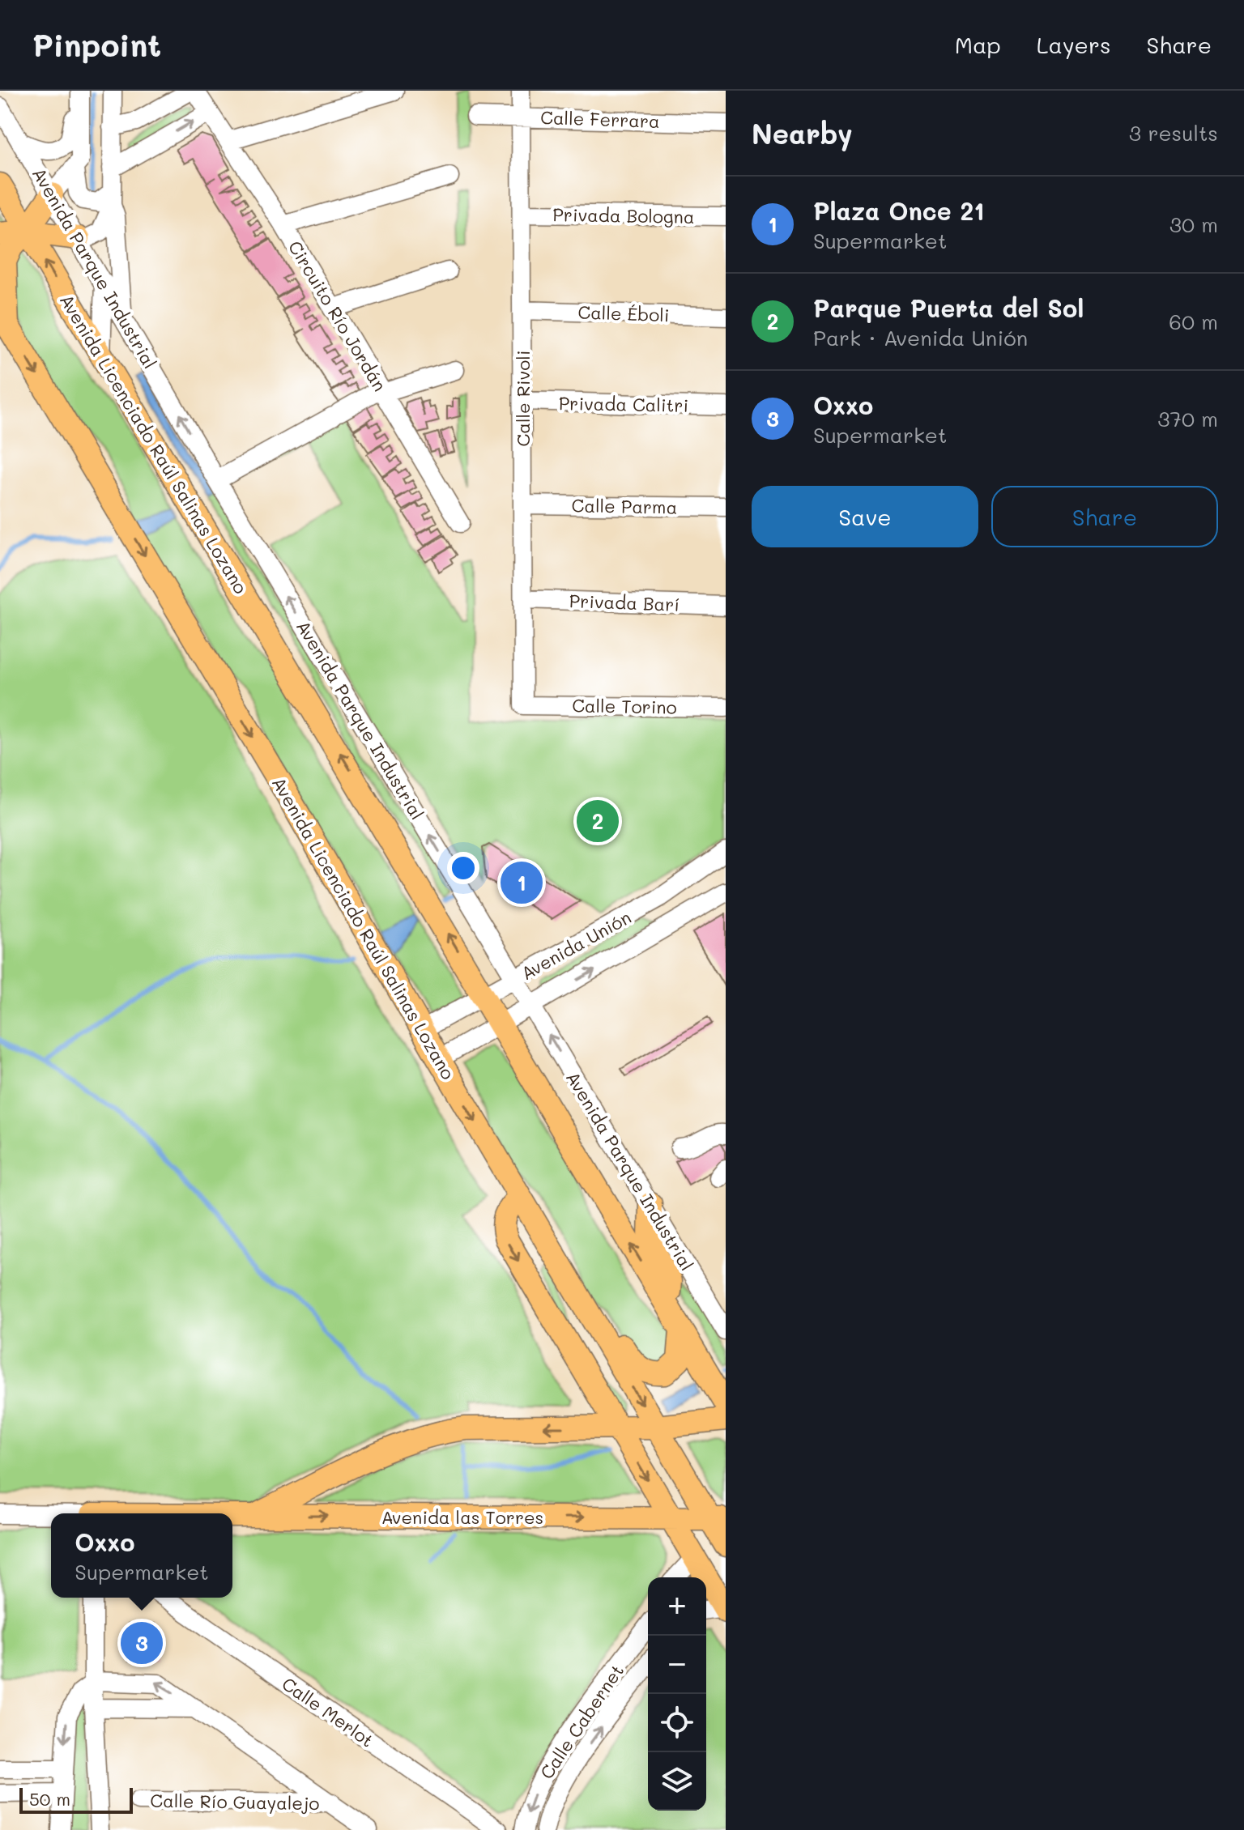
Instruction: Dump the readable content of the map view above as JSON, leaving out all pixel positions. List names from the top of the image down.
{
  "streets": {
    "main road": ["Avenida Licenciado Raúl Salinas Lozano", "Avenida las Torres"],
    "street": [
      "Calle Ferrara",
      "Privada Bologna",
      "Avenida Parque Industrial",
      "Calle Éboli",
      "Circuito Río Jordán",
      "Calle Rivoli",
      "Privada Calitri",
      "Calle Parma",
      "Privada Barí",
      "Calle Torino",
      "Avenida Unión",
      "Calle Merlot",
      "Calle Cabernet",
      "Calle Río Guayalejo"
    ]
  },
  "crossings": [
    ["Calle Ferrara", "Calle Rivoli"],
    ["Privada Bologna", "Calle Rivoli"],
    ["Avenida Parque Industrial", "Avenida Unión"],
    ["Calle Éboli", "Calle Rivoli"],
    ["Calle Rivoli", "Privada Calitri"],
    ["Calle Rivoli", "Calle Parma"],
    ["Calle Rivoli", "Privada Barí"],
    ["Calle Rivoli", "Calle Torino"],
    ["Avenida Licenciado Raúl Salinas Lozano", "Avenida Unión"]
  ],
  "one_way": ["Avenida Parque Industrial"],
  "scale_bar": "50 m",
  "page": {
    "header": "Pinpoint",
    "nav": ["Map", "Layers", "Share"],
    "heading": ["Nearby", "3 results"],
    "list": [
      {
        "mark": "1",
        "name": "Plaza Once 21",
        "note": "Supermarket",
        "value": "30 m"
      },
      {
        "mark": "2",
        "name": "Parque Puerta del Sol",
        "note": "Park · Avenida Unión",
        "value": "60 m"
      },
      {
        "mark": "3",
        "name": "Oxxo",
        "note": "Supermarket",
        "value": "370 m"
      }
    ],
    "buttons": ["Save", "Share"],
    "pins": ["2", "1", "3"],
    "popup": ["Oxxo", "Supermarket"],
    "map_buttons": ["+", "−"],
    "scale": "50 m"
  }
}
